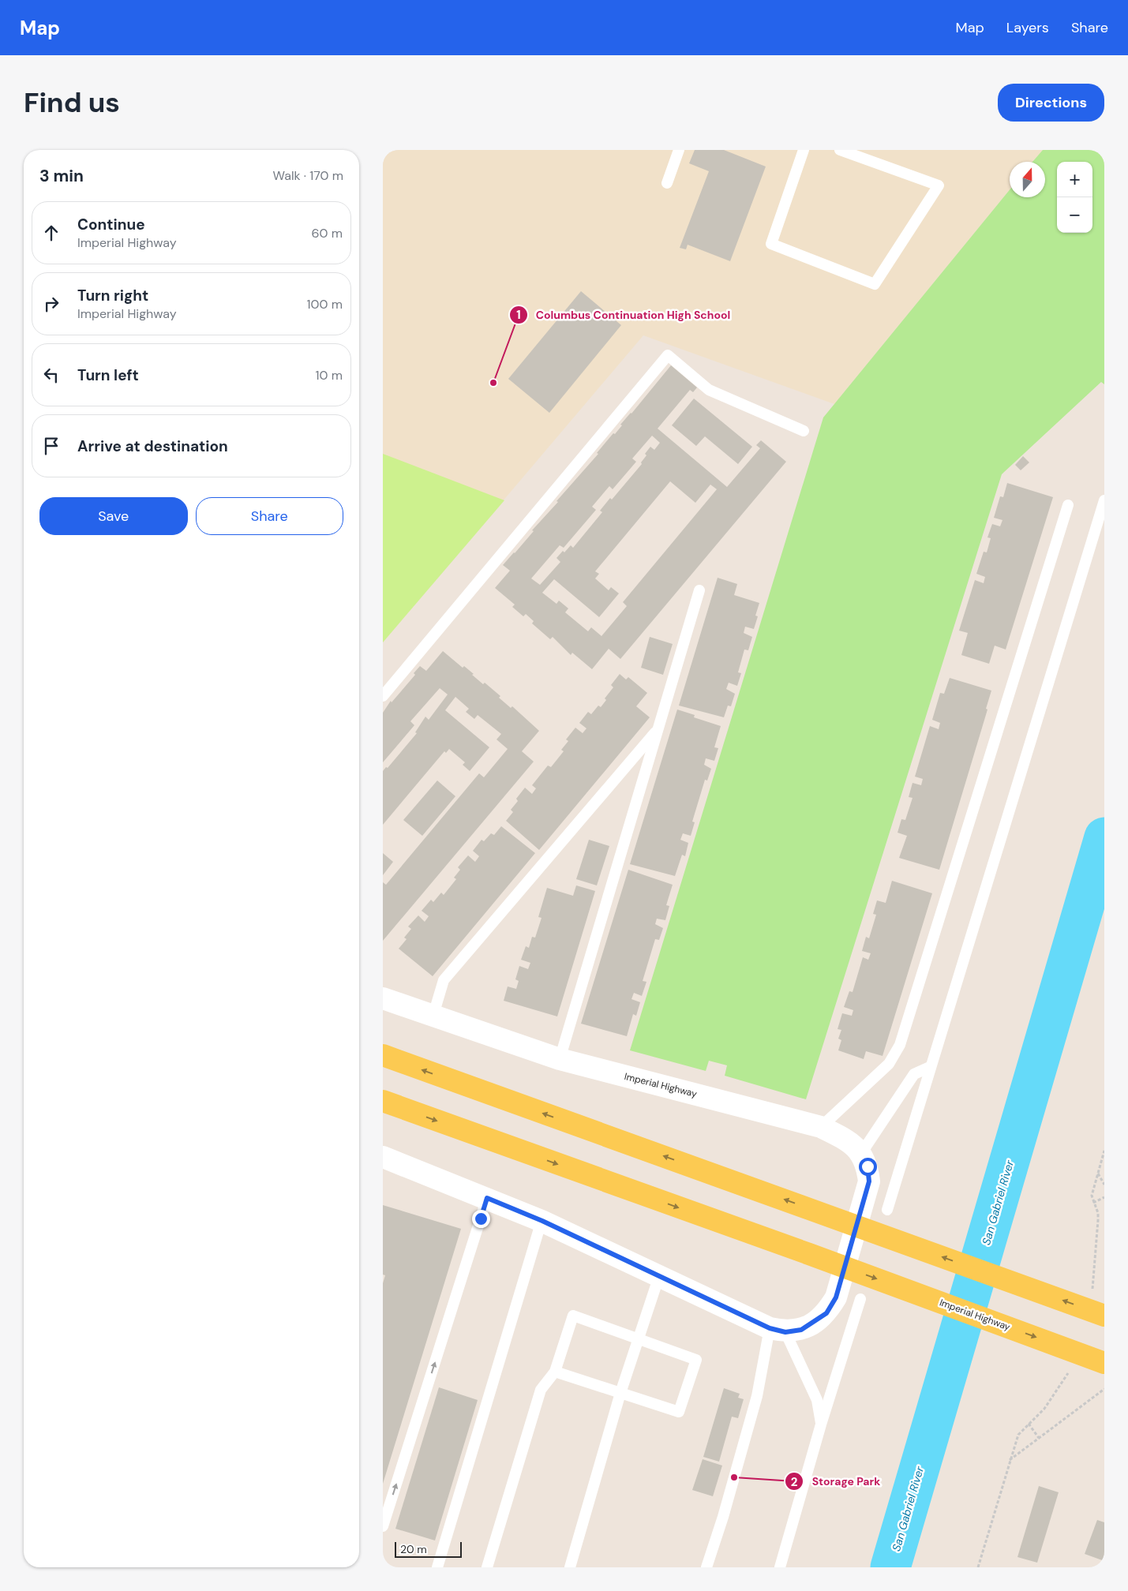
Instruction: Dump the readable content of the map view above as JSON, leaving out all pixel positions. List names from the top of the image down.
{
  "streets": {
    "main road": ["Imperial Highway"]
  },
  "water": ["San Gabriel River"],
  "places": ["Columbus Continuation High School", "Storage Park"],
  "scale_bar": "20 m",
  "north": "top",
  "page": {
    "header": "Map",
    "nav": ["Map", "Layers", "Share"],
    "buttons": [
      "Directions",
      ["Save", "Share"]
    ],
    "title": "Find us",
    "heading": ["3 min", "Walk · 170 m"],
    "map_buttons": ["+", "−"],
    "list": [
      ["Continue", "Imperial Highway", "60 m"],
      ["Turn right", "Imperial Highway", "100 m"],
      ["Turn left", "10 m"],
      "Arrive at destination"
    ],
    "scale": "20 m"
  }
}
